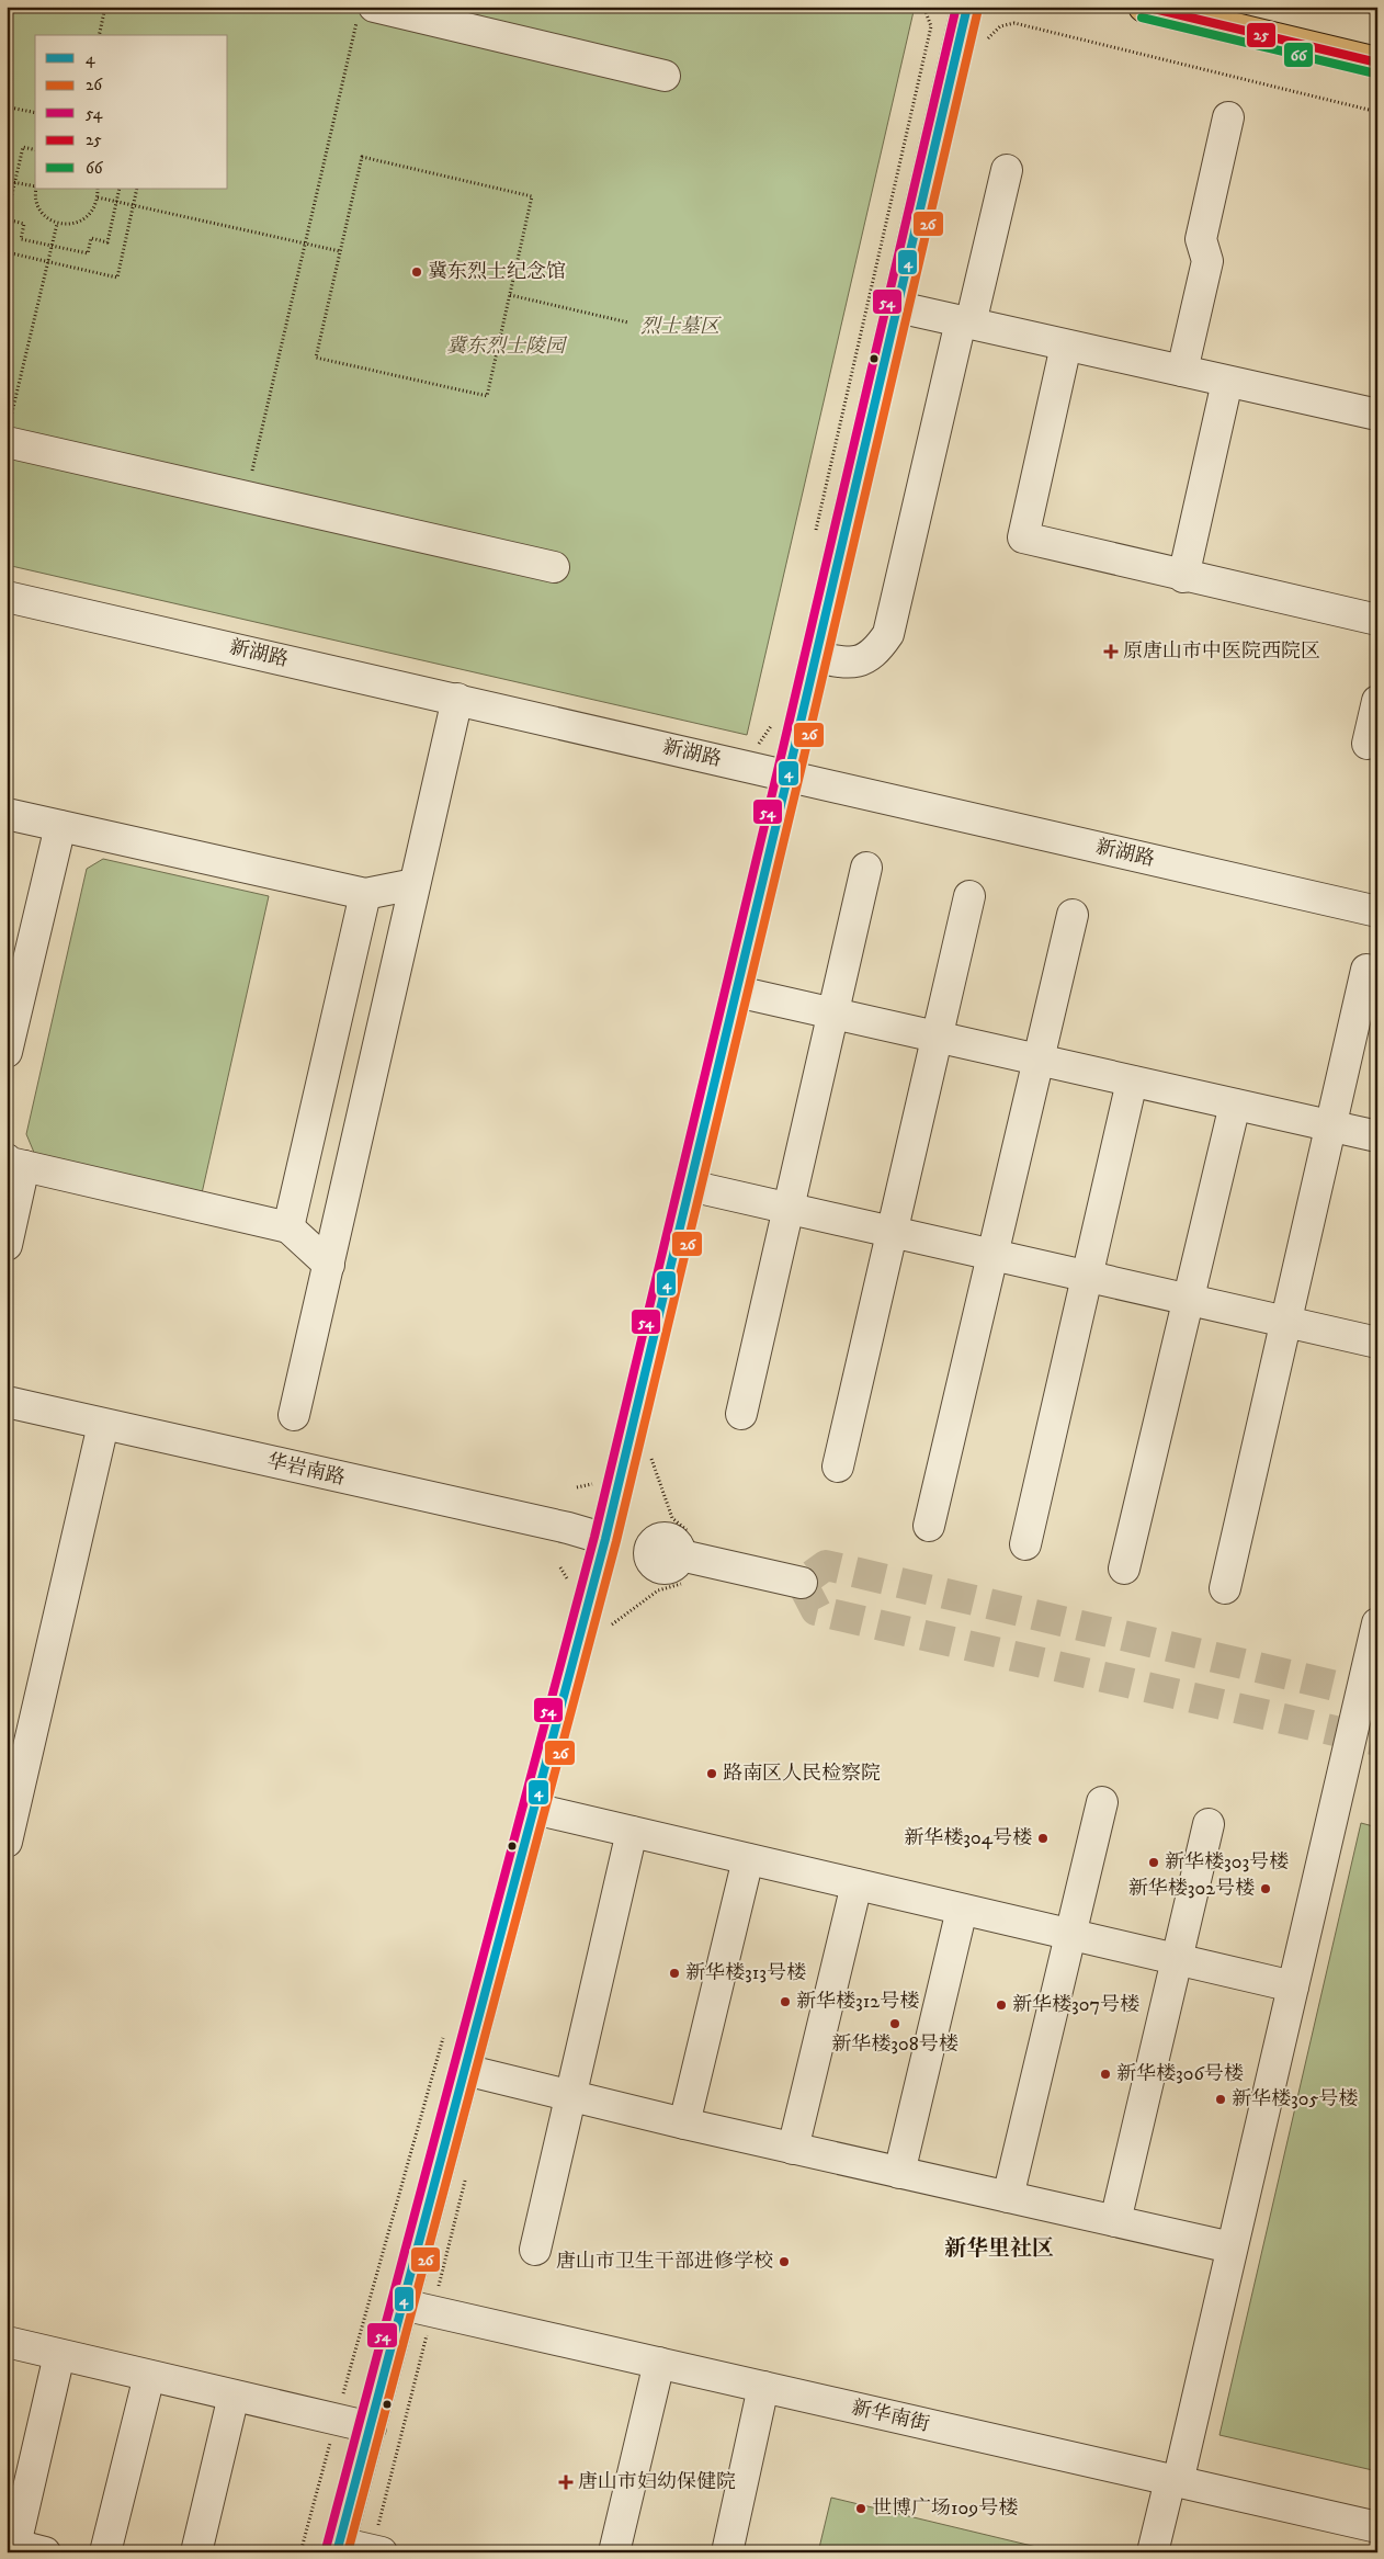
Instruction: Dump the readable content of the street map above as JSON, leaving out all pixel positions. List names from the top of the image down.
{
  "streets": {
    "street": ["新湖路", "华岩南路", "新华南街"]
  },
  "districts": ["新华里社区"],
  "parks": ["烈士墓区", "冀东烈士陵园"],
  "places": {
    "other": [
      "冀东烈士纪念馆",
      "路南区人民检察院",
      "新华楼304号楼",
      "新华楼303号楼",
      "新华楼302号楼",
      "新华楼313号楼",
      "新华楼312号楼",
      "新华楼307号楼",
      "新华楼308号楼",
      "新华楼306号楼",
      "新华楼305号楼",
      "唐山市卫生干部进修学校",
      "世博广场109号楼"
    ],
    "health": ["原唐山市中医院西院区", "唐山市妇幼保健院"]
  },
  "lines": [
    "transit line 4",
    "transit line 54",
    "transit line 25",
    "transit line 26",
    "transit line 66"
  ],
  "legend": [
    "4",
    "26",
    "54",
    "25",
    "66"
  ]
}
